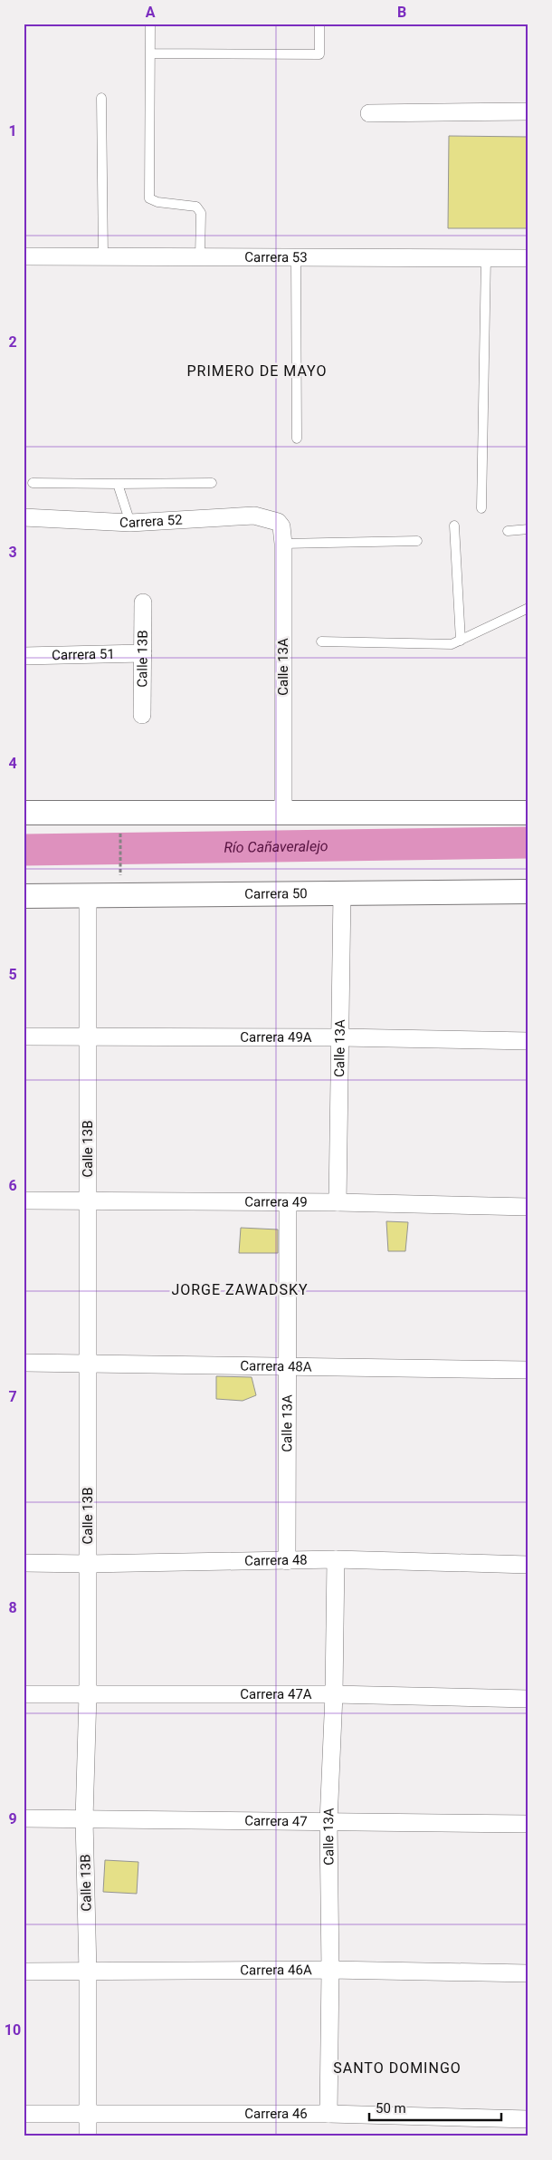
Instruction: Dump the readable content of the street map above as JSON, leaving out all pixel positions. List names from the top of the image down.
{
  "streets": {
    "main road": ["Carrera 50"],
    "street": [
      "Carrera 53",
      "Carrera 52",
      "Carrera 51",
      "Calle 13B",
      "Calle 13A",
      "Carrera 49A",
      "Carrera 49",
      "Carrera 48A",
      "Carrera 48",
      "Carrera 47A",
      "Carrera 47",
      "Carrera 46A",
      "Carrera 46"
    ]
  },
  "crossings": [
    ["Carrera 52", "Calle 13A"],
    ["Carrera 51", "Calle 13B"],
    ["Calle 13B", "Carrera 50"],
    ["Calle 13B", "Carrera 49A"],
    ["Calle 13B", "Carrera 49"],
    ["Calle 13B", "Carrera 48A"],
    ["Calle 13B", "Carrera 48"],
    ["Calle 13B", "Carrera 47A"],
    ["Calle 13B", "Carrera 47"],
    ["Calle 13B", "Carrera 46A"],
    ["Calle 13B", "Carrera 46"],
    ["Calle 13A", "Carrera 50"],
    ["Calle 13A", "Carrera 49A"],
    ["Calle 13A", "Carrera 49"],
    ["Calle 13A", "Carrera 48A"],
    ["Calle 13A", "Carrera 48"],
    ["Calle 13A", "Carrera 47A"],
    ["Calle 13A", "Carrera 47"],
    ["Calle 13A", "Carrera 46A"],
    ["Calle 13A", "Carrera 46"]
  ],
  "districts": ["PRIMERO DE MAYO", "JORGE ZAWADSKY", "SANTO DOMINGO"],
  "water": ["Río Cañaveralejo"],
  "scale_bar": "50 m",
  "grid": {
    "columns": ["A", "B"],
    "rows": [
      "1",
      "2",
      "3",
      "4",
      "5",
      "6",
      "7",
      "8",
      "9",
      "10"
    ]
  }
}
